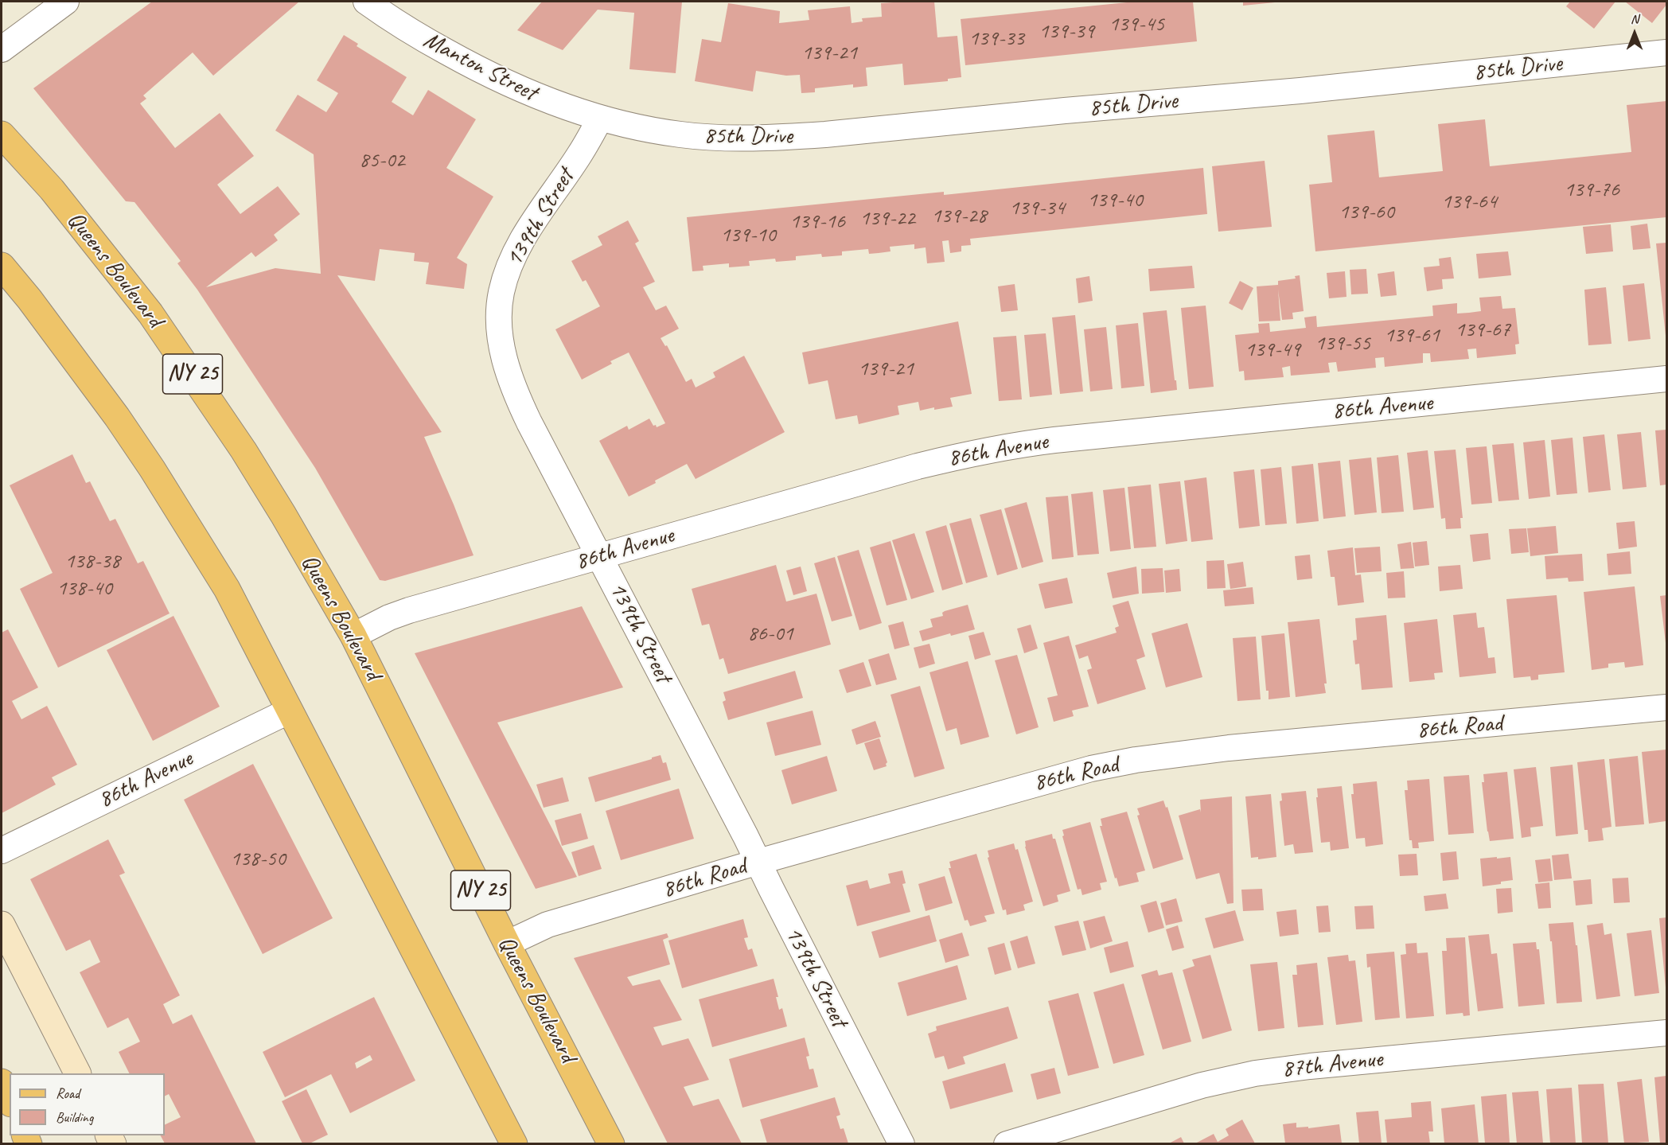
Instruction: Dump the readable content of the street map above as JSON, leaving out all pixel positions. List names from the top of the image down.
{
  "streets": {
    "main road": ["Queens Boulevard", "NY 25"],
    "street": [
      "Manton Street",
      "85th Drive",
      "139th Street",
      "86th Avenue",
      "86th Road",
      "87th Avenue"
    ]
  },
  "crossings": [
    ["Manton Street", "85th Drive"],
    ["Manton Street", "139th Street"],
    ["85th Drive", "139th Street"],
    ["139th Street", "86th Avenue"],
    ["139th Street", "86th Road"],
    ["Queens Boulevard", "86th Avenue"],
    ["Queens Boulevard", "86th Road"]
  ],
  "house_numbers": [
    "139-45",
    "139-39",
    "139-33",
    "139-21",
    "85-02",
    "139-76",
    "139-40",
    "139-64",
    "139-34",
    "139-60",
    "139-28",
    "139-22",
    "139-16",
    "139-10",
    "139-67",
    "139-61",
    "139-55",
    "139-49",
    "139-21",
    "138-38",
    "138-40",
    "86-01",
    "138-50"
  ],
  "legend": ["Road", "Building"],
  "north": "top"
}
